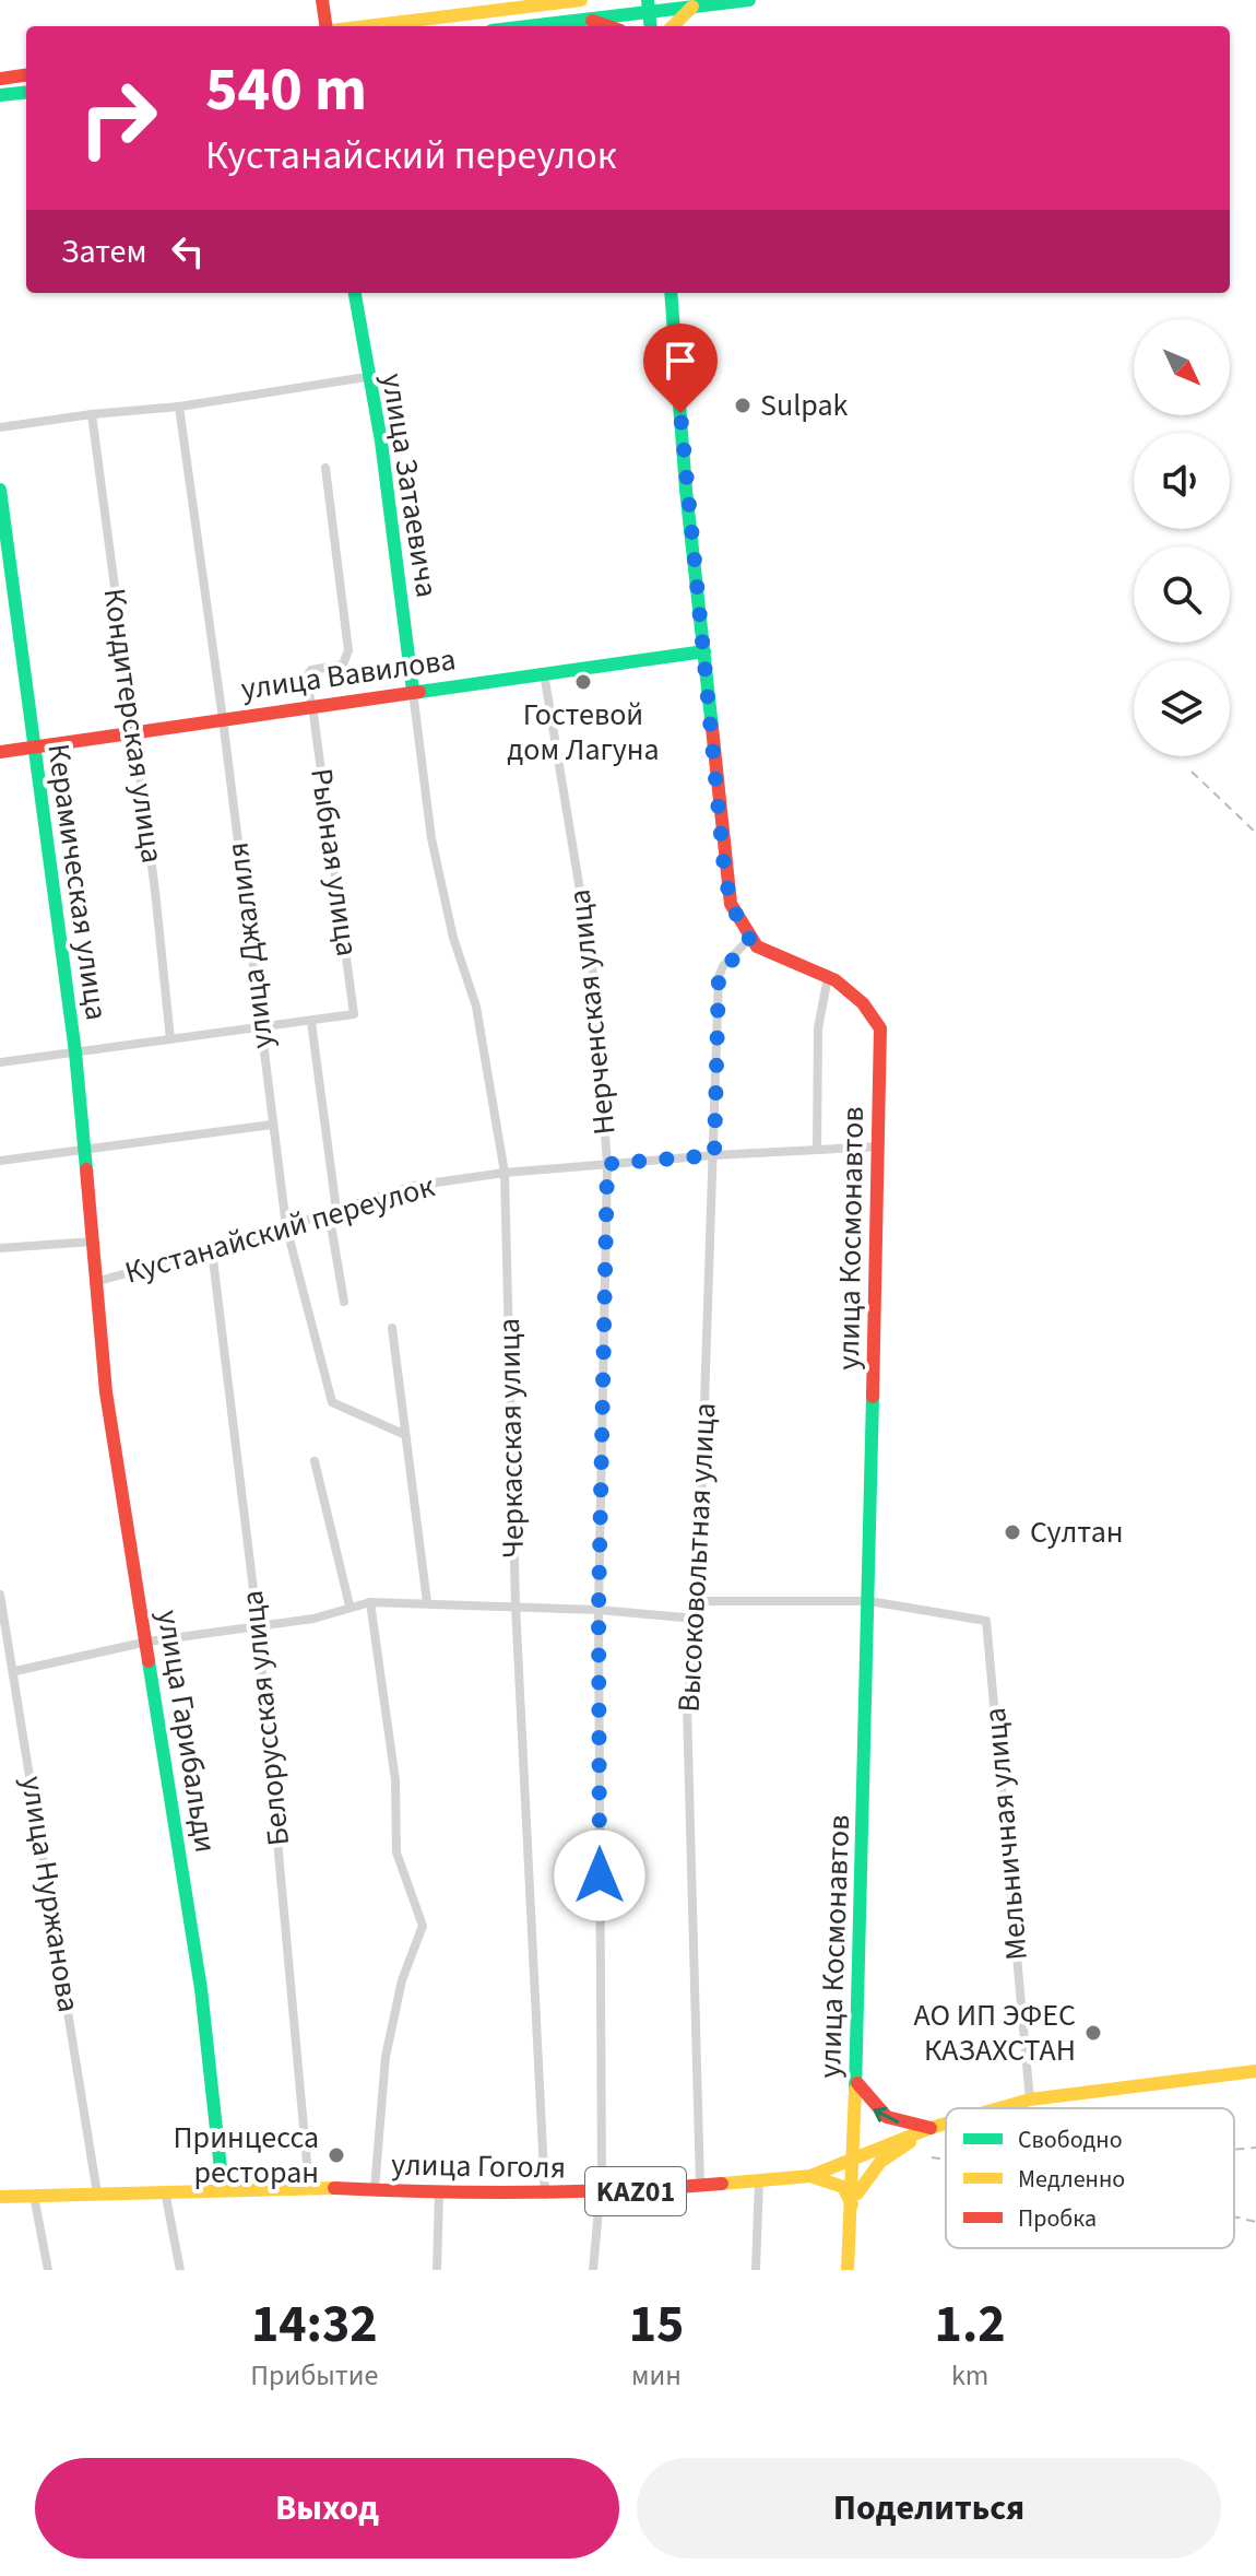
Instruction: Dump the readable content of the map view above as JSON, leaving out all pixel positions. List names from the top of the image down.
{
  "streets": {
    "main road": [
      "улица Затаевича",
      "улица Вавилова",
      "Керамическая улица",
      "улица Космонавтов",
      "улица Гарибальди",
      "улица Гоголя",
      "KАZ01"
    ],
    "street": [
      "Кондитерская улица",
      "Рыбная улица",
      "улица Джалиля",
      "Нерченская улица",
      "Кустанайский переулок",
      "Черкасская улица",
      "Высоковольтная улица",
      "Белорусская улица",
      "Мельничная улица",
      "улица Нуржанова"
    ]
  },
  "crossings": [
    ["улица Затаевича", "улица Вавилова"],
    ["улица Затаевича", "Черкасская улица"],
    ["улица Вавилова", "Кондитерская улица"],
    ["улица Вавилова", "Рыбная улица"],
    ["улица Вавилова", "Керамическая улица"],
    ["улица Вавилова", "улица Джалиля"],
    ["улица Вавилова", "Нерченская улица"],
    ["улица Вавилова", "Черкасская улица"],
    ["Керамическая улица", "Кустанайский переулок"],
    ["Керамическая улица", "улица Гарибальди"],
    ["улица Джалиля", "Кустанайский переулок"],
    ["Нерченская улица", "Кустанайский переулок"],
    ["Нерченская улица", "улица Гоголя"],
    ["Кустанайский переулок", "улица Космонавтов"],
    ["Кустанайский переулок", "Черкасская улица"],
    ["Кустанайский переулок", "Высоковольтная улица"],
    ["Кустанайский переулок", "Белорусская улица"],
    ["Кустанайский переулок", "улица Гарибальди"],
    ["улица Космонавтов", "Высоковольтная улица"],
    ["улица Космонавтов", "Мельничная улица"],
    ["улица Космонавтов", "улица Гоголя"],
    ["Черкасская улица", "улица Гоголя"],
    ["Высоковольтная улица", "улица Гоголя"],
    ["Белорусская улица", "улица Гоголя"],
    ["улица Гарибальди", "улица Гоголя"],
    ["Мельничная улица", "улица Гоголя"],
    ["улица Нуржанова", "улица Гоголя"]
  ],
  "places": [
    "Sulpak",
    "Гостевой дом Лагуна",
    "Султан",
    "АО ИП ЭФЕС КАЗАХСТАН",
    "Принцесса ресторан"
  ],
  "legend": ["Свободно", "Медленно", "Пробка"],
  "north": "bottom right",
  "page": {
    "turn": ["540 m", "Кустанайский переулок"],
    "then": "Затем",
    "eta": [
      "14:32",
      "Прибытие",
      "15",
      "мин",
      "1.2",
      "km"
    ],
    "buttons": ["Выход", "Поделиться"]
  }
}
